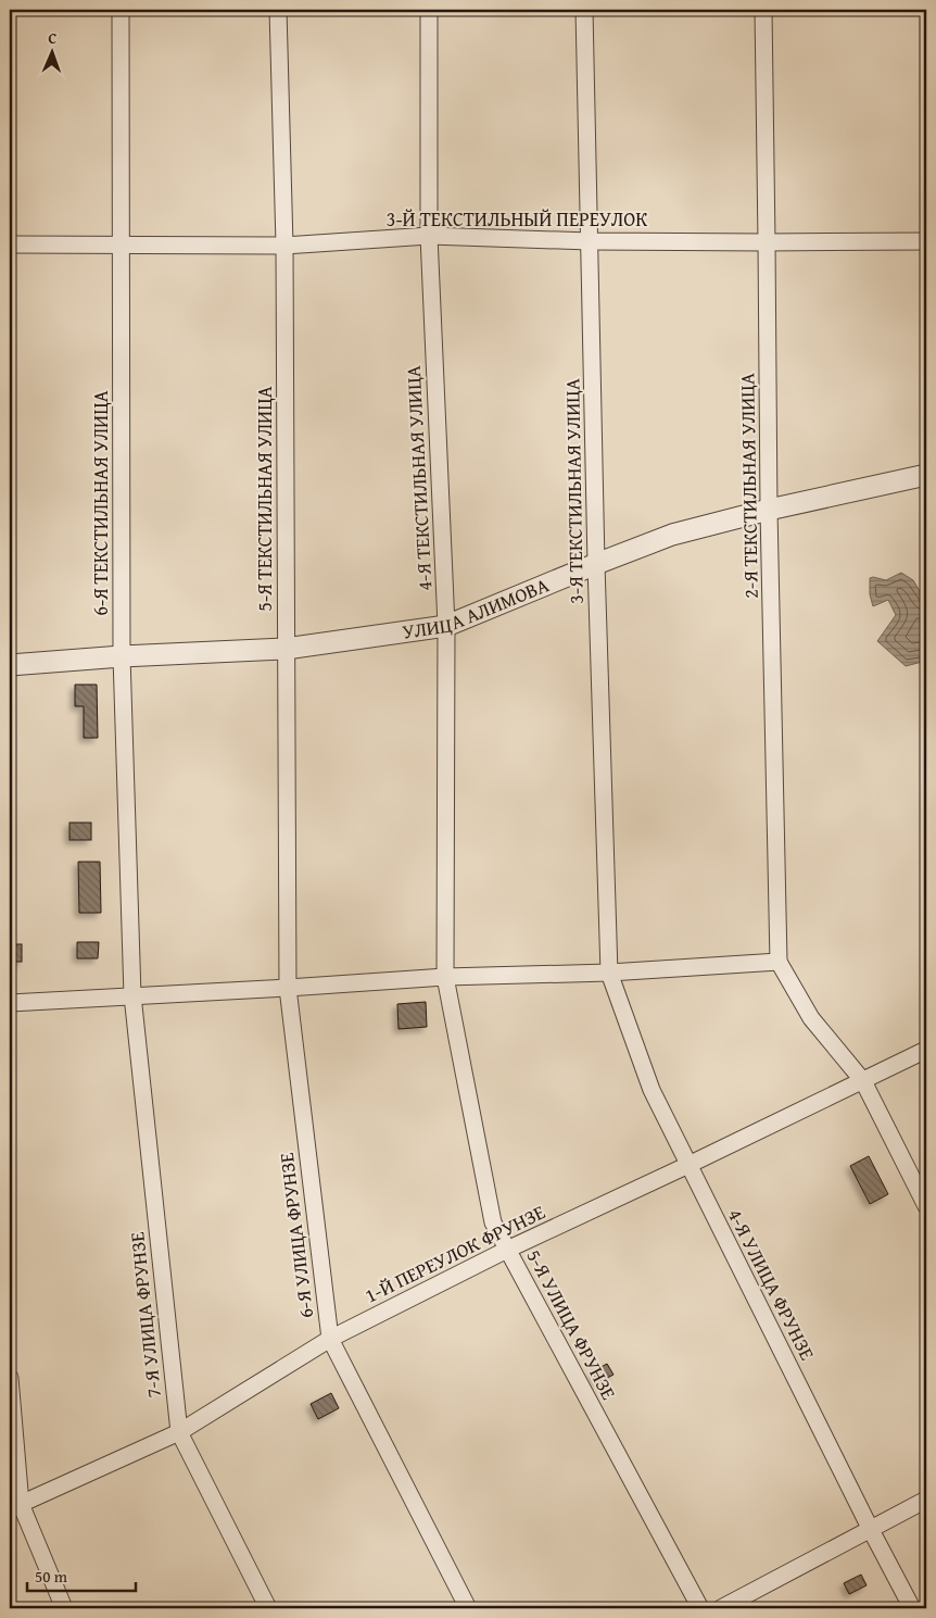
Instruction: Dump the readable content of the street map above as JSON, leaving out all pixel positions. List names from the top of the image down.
{
  "streets": {
    "street": [
      "3-Й ТЕКСТИЛЬНЫЙ ПЕРЕУЛОК",
      "4-Я ТЕКСТИЛЬНАЯ УЛИЦА",
      "2-Я ТЕКСТИЛЬНАЯ УЛИЦА",
      "3-Я ТЕКСТИЛЬНАЯ УЛИЦА",
      "5-Я ТЕКСТИЛЬНАЯ УЛИЦА",
      "6-Я ТЕКСТИЛЬНАЯ УЛИЦА",
      "УЛИЦА АЛИМОВА",
      "6-Я УЛИЦА ФРУНЗЕ",
      "1-Й ПЕРЕУЛОК ФРУНЗЕ",
      "4-Я УЛИЦА ФРУНЗЕ",
      "7-Я УЛИЦА ФРУНЗЕ",
      "5-Я УЛИЦА ФРУНЗЕ"
    ]
  },
  "crossings": [
    ["3-Й ТЕКСТИЛЬНЫЙ ПЕРЕУЛОК", "4-Я ТЕКСТИЛЬНАЯ УЛИЦА"],
    ["3-Й ТЕКСТИЛЬНЫЙ ПЕРЕУЛОК", "2-Я ТЕКСТИЛЬНАЯ УЛИЦА"],
    ["3-Й ТЕКСТИЛЬНЫЙ ПЕРЕУЛОК", "3-Я ТЕКСТИЛЬНАЯ УЛИЦА"],
    ["3-Й ТЕКСТИЛЬНЫЙ ПЕРЕУЛОК", "5-Я ТЕКСТИЛЬНАЯ УЛИЦА"],
    ["3-Й ТЕКСТИЛЬНЫЙ ПЕРЕУЛОК", "6-Я ТЕКСТИЛЬНАЯ УЛИЦА"],
    ["4-Я ТЕКСТИЛЬНАЯ УЛИЦА", "УЛИЦА АЛИМОВА"],
    ["4-Я ТЕКСТИЛЬНАЯ УЛИЦА", "5-Я УЛИЦА ФРУНЗЕ"],
    ["2-Я ТЕКСТИЛЬНАЯ УЛИЦА", "УЛИЦА АЛИМОВА"],
    ["3-Я ТЕКСТИЛЬНАЯ УЛИЦА", "УЛИЦА АЛИМОВА"],
    ["3-Я ТЕКСТИЛЬНАЯ УЛИЦА", "4-Я УЛИЦА ФРУНЗЕ"],
    ["5-Я ТЕКСТИЛЬНАЯ УЛИЦА", "УЛИЦА АЛИМОВА"],
    ["5-Я ТЕКСТИЛЬНАЯ УЛИЦА", "6-Я УЛИЦА ФРУНЗЕ"],
    ["6-Я ТЕКСТИЛЬНАЯ УЛИЦА", "УЛИЦА АЛИМОВА"],
    ["6-Я ТЕКСТИЛЬНАЯ УЛИЦА", "7-Я УЛИЦА ФРУНЗЕ"],
    ["6-Я УЛИЦА ФРУНЗЕ", "1-Й ПЕРЕУЛОК ФРУНЗЕ"],
    ["1-Й ПЕРЕУЛОК ФРУНЗЕ", "4-Я УЛИЦА ФРУНЗЕ"],
    ["1-Й ПЕРЕУЛОК ФРУНЗЕ", "7-Я УЛИЦА ФРУНЗЕ"],
    ["1-Й ПЕРЕУЛОК ФРУНЗЕ", "5-Я УЛИЦА ФРУНЗЕ"]
  ],
  "scale_bar": "50 m",
  "north": "top"
}
